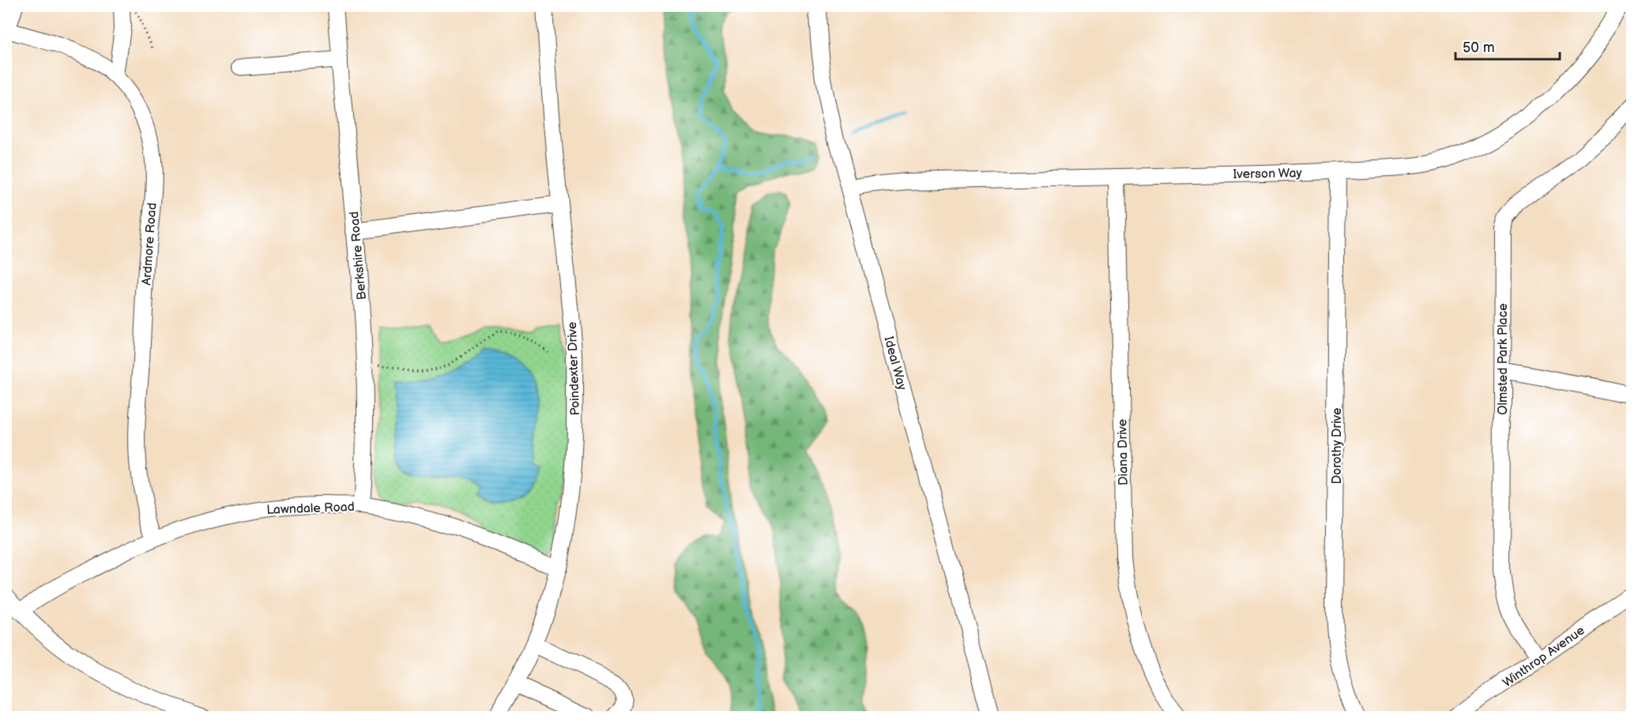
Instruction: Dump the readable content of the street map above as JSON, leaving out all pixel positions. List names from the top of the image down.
{
  "streets": {
    "street": [
      "Iverson Way",
      "Ardmore Road",
      "Berkshire Road",
      "Olmsted Park Place",
      "Ideal Way",
      "Poindexter Drive",
      "Dorothy Drive",
      "Diana Drive",
      "Lawndale Road",
      "Winthrop Avenue"
    ]
  },
  "crossings": [
    ["Iverson Way", "Ideal Way"],
    ["Iverson Way", "Dorothy Drive"],
    ["Iverson Way", "Diana Drive"],
    ["Ardmore Road", "Lawndale Road"],
    ["Berkshire Road", "Lawndale Road"],
    ["Olmsted Park Place", "Winthrop Avenue"],
    ["Poindexter Drive", "Lawndale Road"]
  ],
  "scale_bar": "50 m"
}
